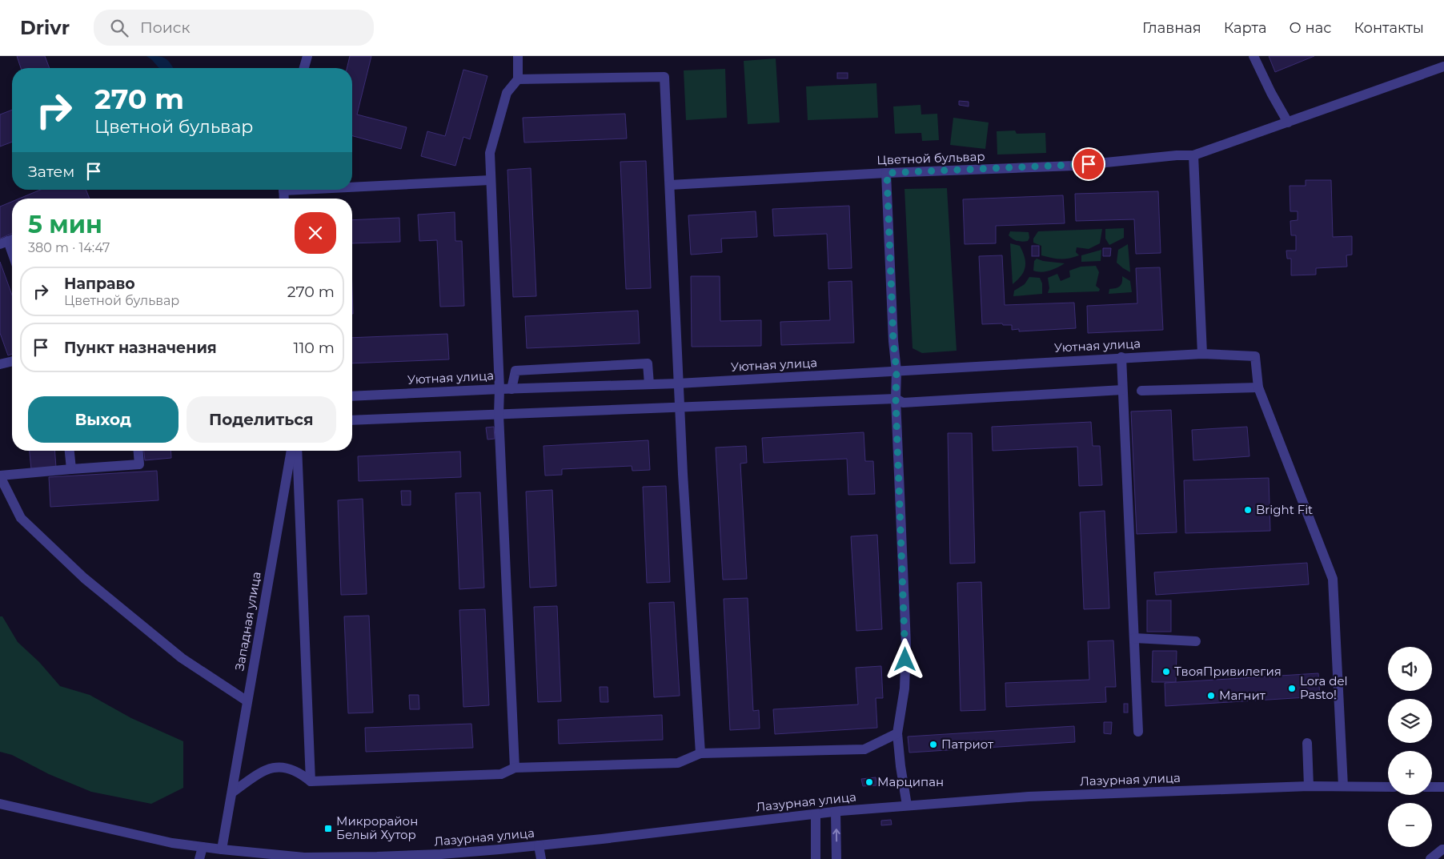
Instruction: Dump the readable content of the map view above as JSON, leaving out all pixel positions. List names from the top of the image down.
{
  "streets": {
    "street": [
      "Цветной бульвар",
      "Уютная улица",
      "Западная улица",
      "Лазурная улица"
    ]
  },
  "crossings": [
    ["Западная улица", "Лазурная улица"]
  ],
  "places": {
    "other": [
      "Bright Fit",
      "ТвояПривилегия",
      "Lora del Pasto!",
      "Магнит",
      "Патриот",
      "Марципан"
    ],
    "transit": ["Микрорайон Белый Хутор"]
  },
  "page": {
    "header": "Drivr",
    "search": "Поиск",
    "nav": [
      "Главная",
      "Карта",
      "О нас",
      "Контакты"
    ],
    "turn": ["270 m", "Цветной бульвар"],
    "then": "Затем",
    "heading": ["5 мин", "380 m · 14:47"],
    "list": [
      {
        "name": "Направо",
        "note": "Цветной бульвар",
        "value": "270 m"
      },
      {
        "name": "Пункт назначения",
        "value": "110 m"
      }
    ],
    "buttons": ["Выход", "Поделиться"],
    "map_buttons": ["+", "−"]
  }
}
